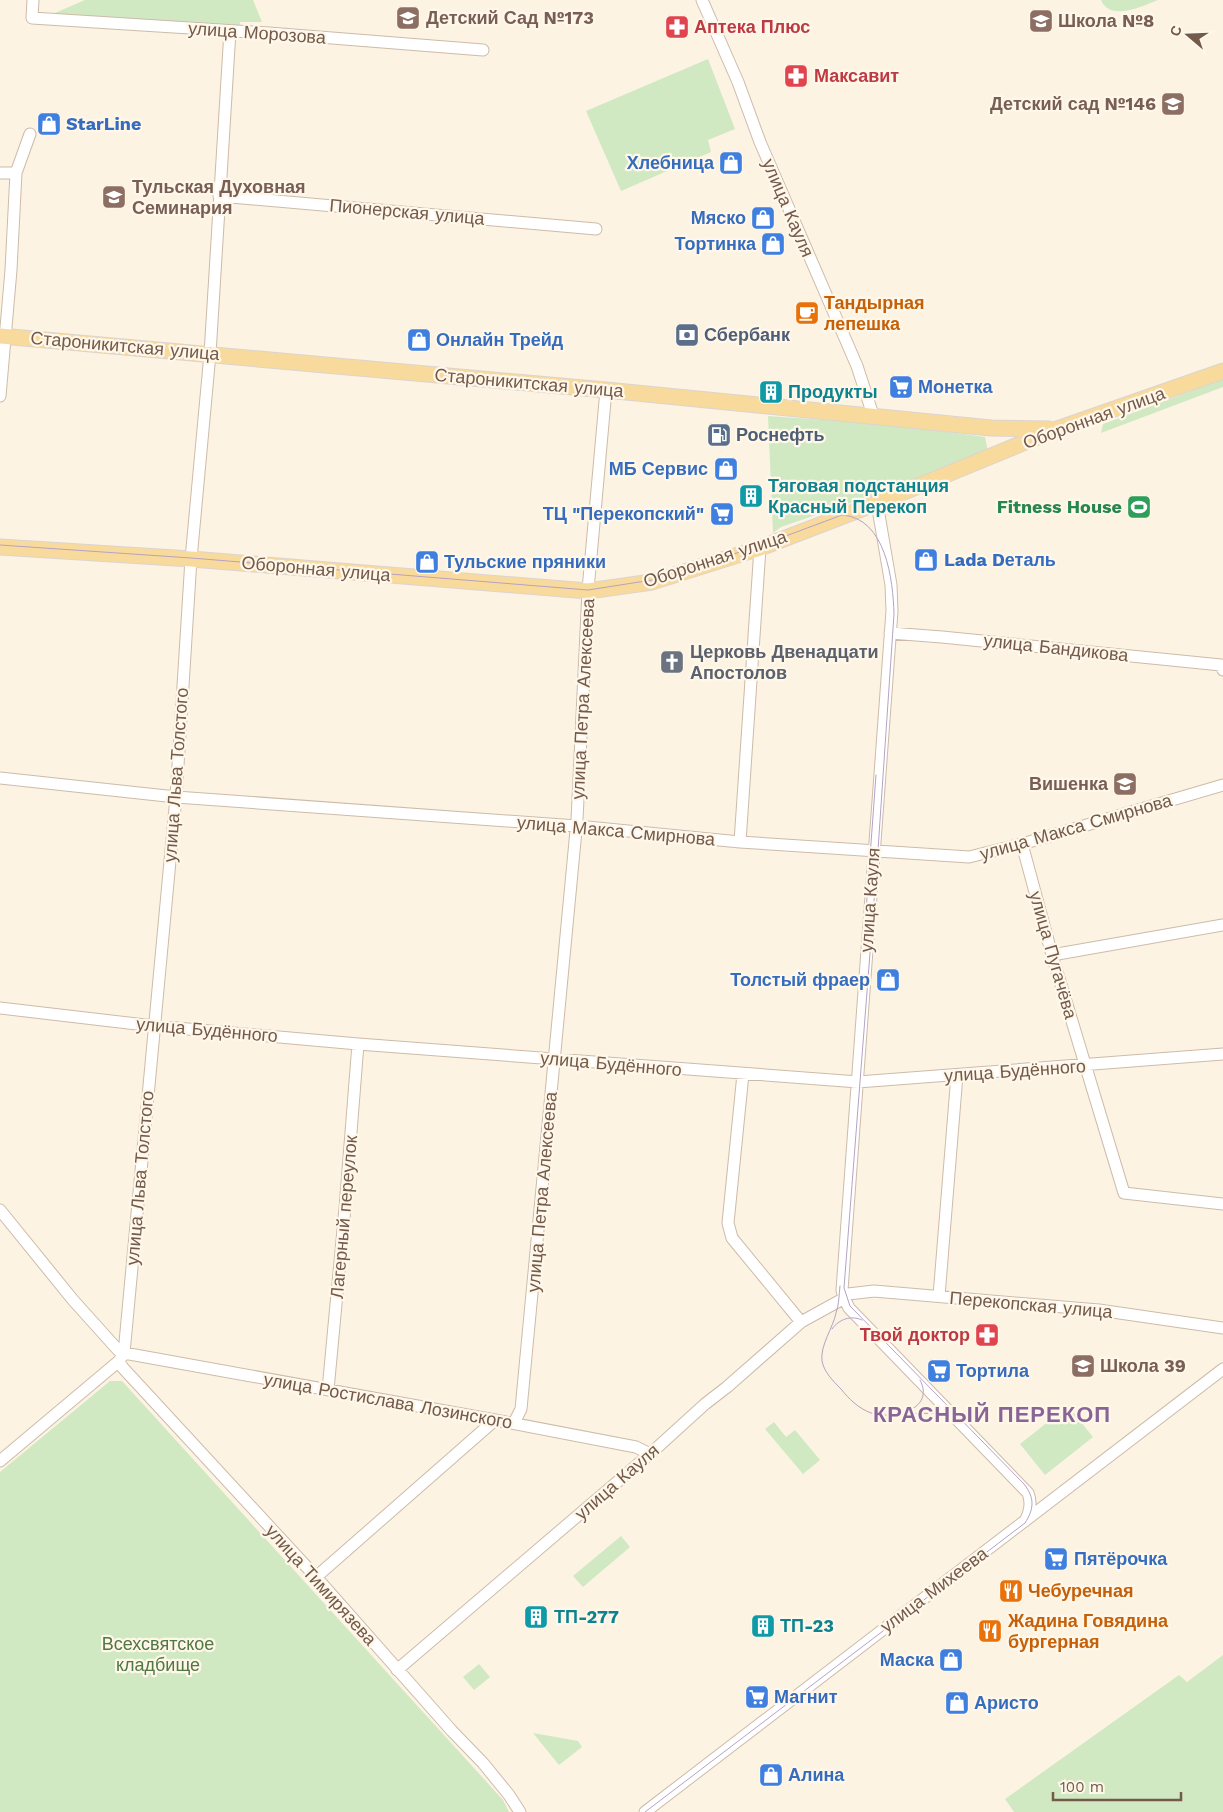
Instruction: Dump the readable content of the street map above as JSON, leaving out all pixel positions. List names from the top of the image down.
{
  "streets": {
    "main road": ["Староникитская улица", "Оборонная улица"],
    "street": [
      "улица Морозова",
      "улица Кауля",
      "Пионерская улица",
      "улица Бандикова",
      "улица Петра Алексеева",
      "улица Льва Толстого",
      "улица Макса Смирнова",
      "улица Пугачёва",
      "улица Будённого",
      "Лагерный переулок",
      "Перекопская улица",
      "улица Ростислава Лозинского",
      "улица Тимирязева",
      "улица Михеева"
    ]
  },
  "crossings": [
    ["улица Морозова", "улица Льва Толстого"],
    ["улица Кауля", "Староникитская улица"],
    ["улица Кауля", "Оборонная улица"],
    ["улица Кауля", "улица Бандикова"],
    ["улица Кауля", "улица Макса Смирнова"],
    ["улица Кауля", "улица Будённого"],
    ["улица Кауля", "Перекопская улица"],
    ["улица Кауля", "улица Ростислава Лозинского"],
    ["улица Кауля", "улица Тимирязева"],
    ["Пионерская улица", "улица Льва Толстого"],
    ["Староникитская улица", "Оборонная улица"],
    ["Староникитская улица", "улица Петра Алексеева"],
    ["Староникитская улица", "улица Льва Толстого"],
    ["Оборонная улица", "улица Петра Алексеева"],
    ["Оборонная улица", "улица Льва Толстого"],
    ["улица Петра Алексеева", "улица Макса Смирнова"],
    ["улица Петра Алексеева", "улица Будённого"],
    ["улица Петра Алексеева", "улица Ростислава Лозинского"],
    ["улица Льва Толстого", "улица Макса Смирнова"],
    ["улица Льва Толстого", "улица Будённого"],
    ["улица Льва Толстого", "улица Ростислава Лозинского"],
    ["улица Льва Толстого", "улица Тимирязева"],
    ["улица Макса Смирнова", "улица Пугачёва"],
    ["улица Пугачёва", "улица Будённого"],
    ["улица Будённого", "Лагерный переулок"],
    ["Лагерный переулок", "улица Ростислава Лозинского"],
    ["улица Ростислава Лозинского", "улица Тимирязева"]
  ],
  "districts": ["КРАСНЫЙ ПЕРЕКОП"],
  "parks": ["Всехсвятское кладбище"],
  "places": {
    "school or university": [
      "Детский Сад №173",
      "Школа №8",
      "Детский сад №146",
      "Тульская Духовная Семинария",
      "Вишенка",
      "Школа 39"
    ],
    "pharmacy": ["Аптека Плюс", "Максавит", "Твой доктор"],
    "shop": [
      "StarLine",
      "Хлебница",
      "Мяско",
      "Тортинка",
      "Онлайн Трейд",
      "МБ Сервис",
      "Lada Dеталь",
      "Тульские пряники",
      "Толстый фраер",
      "Маска",
      "Аристо",
      "Алина"
    ],
    "cafe": ["Тандырная лепешка"],
    "bank": ["Сбербанк"],
    "supermarket": [
      "Монетка",
      "ТЦ \"Перекопский\"",
      "Тортила",
      "Пятёрочка",
      "Магнит"
    ],
    "building": [
      "Продукты",
      "Тяговая подстанция Красный Перекоп",
      "ТП-277",
      "ТП-23"
    ],
    "fuel station": ["Роснефть"],
    "sports": ["Fitness House"],
    "church": ["Церковь Двенадцати Апостолов"],
    "restaurant": ["Чебуречная", "Жадина Говядина бургерная"]
  },
  "scale_bar": "100 m",
  "north": "left"
}
